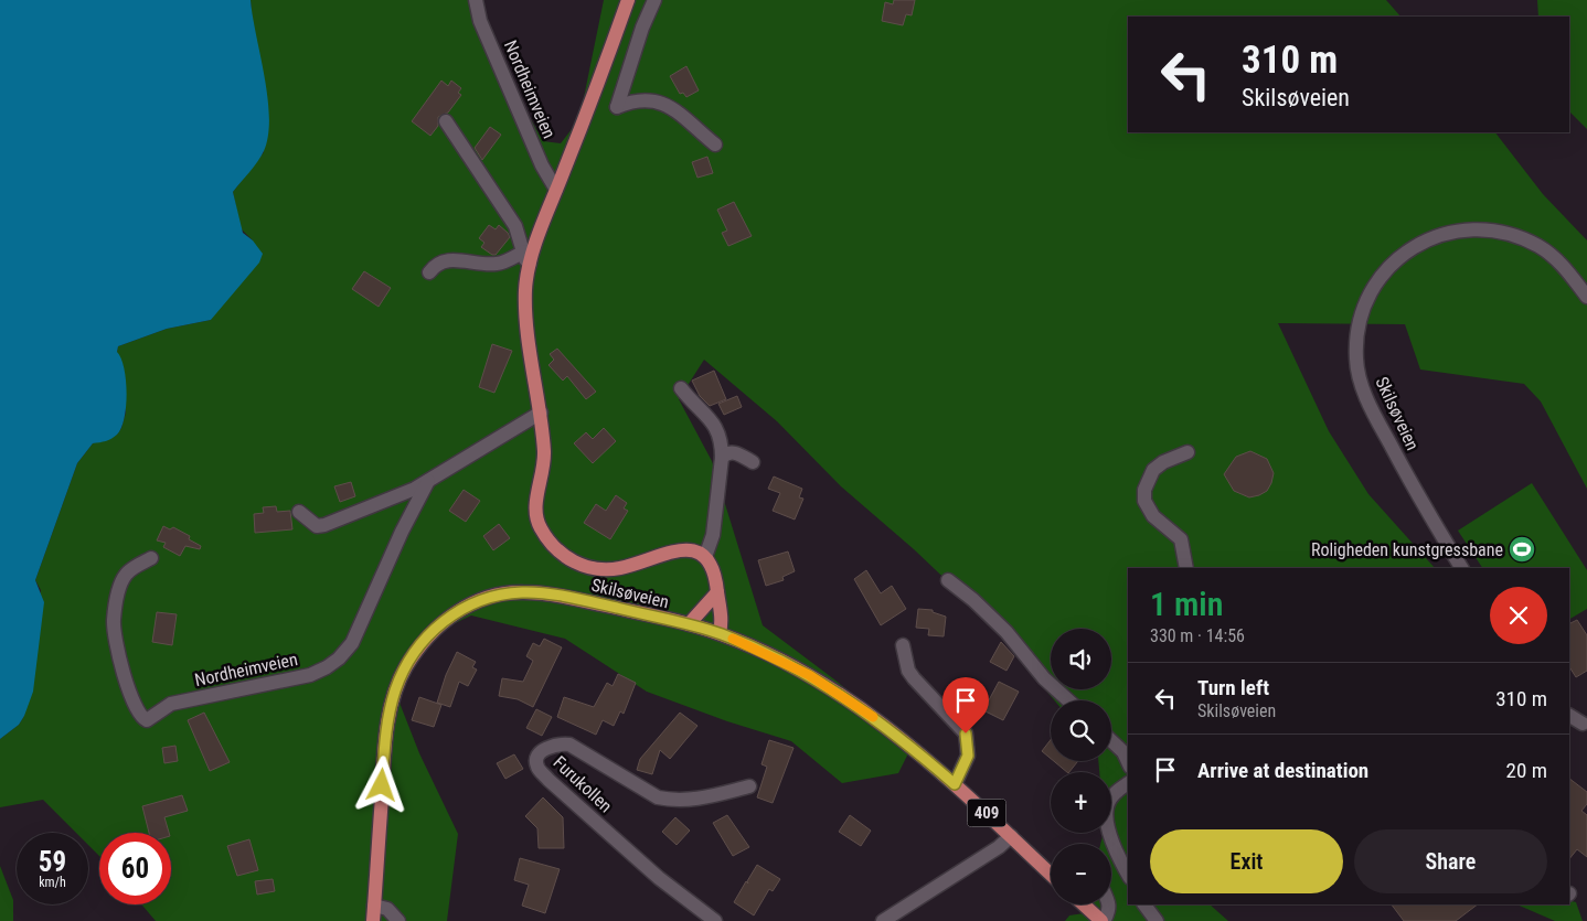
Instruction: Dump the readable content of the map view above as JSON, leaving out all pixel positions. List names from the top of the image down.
{
  "streets": {
    "main road": ["Nordheimveien", "Skilsøveien", "409"],
    "street": ["Furukollen"]
  },
  "places": {
    "sports": ["Roligheden kunstgressbane"]
  },
  "page": {
    "turn": ["310 m", "Skilsøveien"],
    "heading": ["1 min", "330 m · 14:56"],
    "map_buttons": ["+", "−"],
    "list": [
      {
        "name": "Turn left",
        "note": "Skilsøveien",
        "value": "310 m"
      },
      {
        "name": "Arrive at destination",
        "value": "20 m"
      }
    ],
    "buttons": ["Exit", "Share"],
    "speed": "59 km/h",
    "limit": "60"
  }
}
